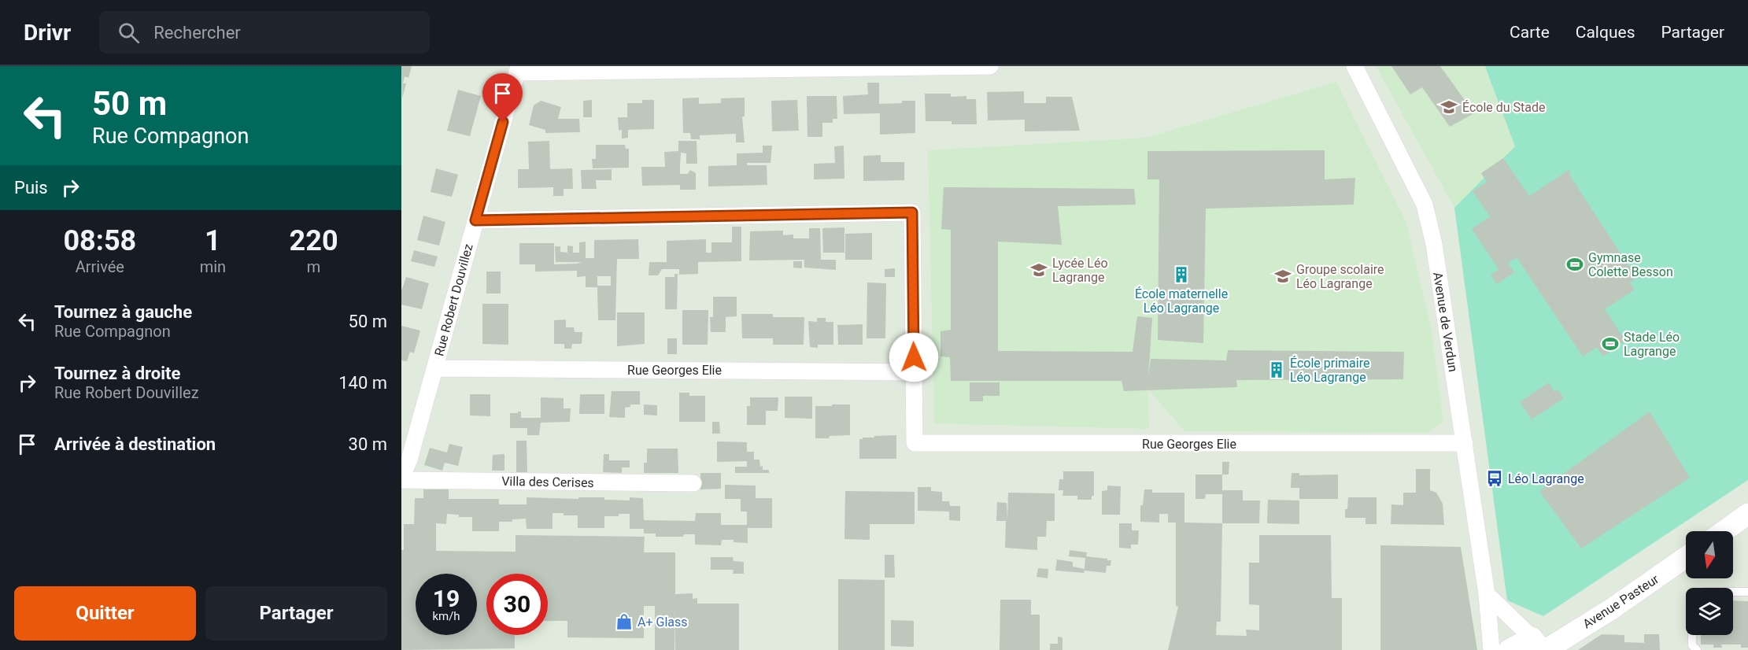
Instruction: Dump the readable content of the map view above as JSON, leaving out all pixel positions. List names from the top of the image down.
{
  "streets": {
    "street": [
      "Rue Robert Douvillez",
      "Avenue de Verdun",
      "Rue Georges Elie",
      "Villa des Cerises",
      "Avenue Pasteur"
    ]
  },
  "crossings": [
    ["Rue Robert Douvillez", "Rue Georges Elie"],
    ["Rue Robert Douvillez", "Villa des Cerises"],
    ["Avenue de Verdun", "Rue Georges Elie"]
  ],
  "places": {
    "school or university": ["École du Stade", "Lycée Léo Lagrange", "Groupe scolaire Léo Lagrange"],
    "sports": ["Gymnase Colette Besson", "Stade Léo Lagrange"],
    "building": ["École maternelle Léo Lagrange", "École primaire Léo Lagrange"],
    "bus stop": ["Léo Lagrange"],
    "shop": ["A+ Glass"]
  },
  "north": "bottom",
  "page": {
    "header": "Drivr",
    "search": "Rechercher",
    "nav": ["Carte", "Calques", "Partager"],
    "turn": ["50 m", "Rue Compagnon"],
    "then": "Puis",
    "eta": [
      "08:58",
      "Arrivée",
      "1",
      "min",
      "220",
      "m"
    ],
    "list": [
      {
        "name": "Tournez à gauche",
        "note": "Rue Compagnon",
        "value": "50 m"
      },
      {
        "name": "Tournez à droite",
        "note": "Rue Robert Douvillez",
        "value": "140 m"
      },
      {
        "name": "Arrivée à destination",
        "value": "30 m"
      }
    ],
    "speed": "19 km/h",
    "limit": "30",
    "buttons": ["Quitter", "Partager"]
  }
}
